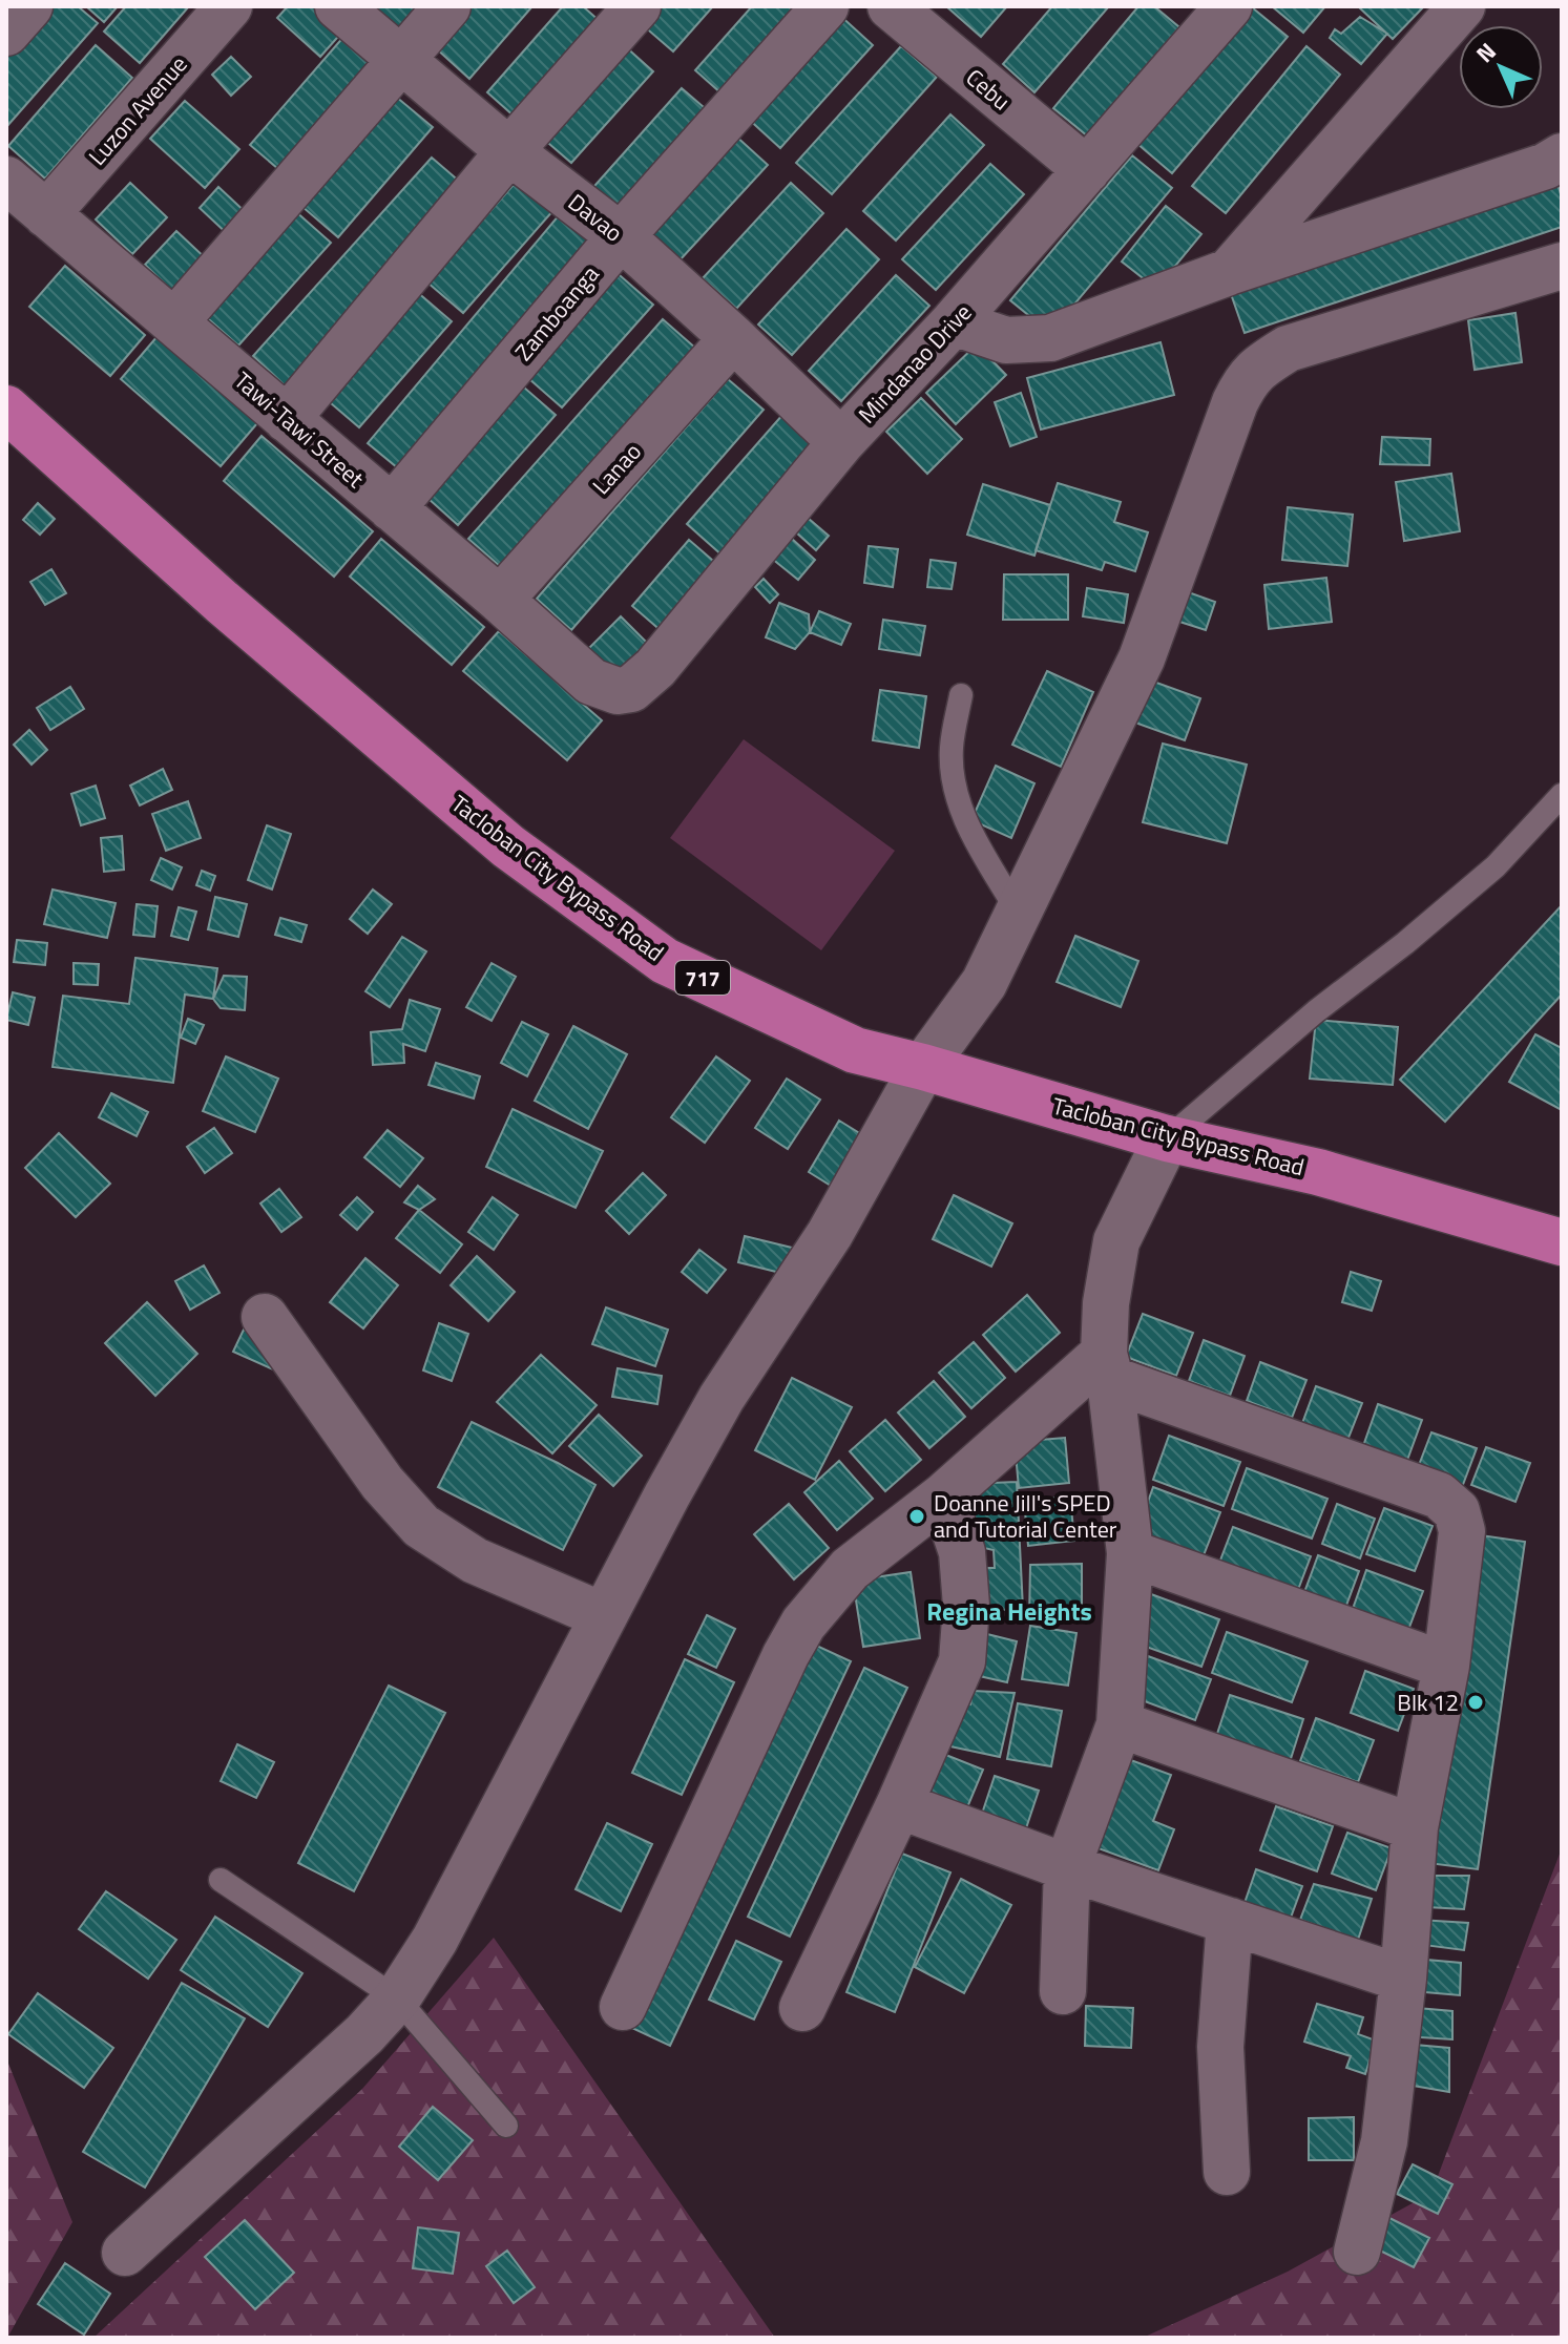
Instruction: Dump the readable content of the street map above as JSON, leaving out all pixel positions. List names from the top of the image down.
{
  "streets": {
    "highway": ["Tacloban City Bypass Road", "717"],
    "street": [
      "Cebu",
      "Luzon Avenue",
      "Davao",
      "Zamboanga",
      "Mindanao Drive",
      "Tawi-Tawi Street",
      "Lanao"
    ]
  },
  "crossings": [
    ["Cebu", "Mindanao Drive"],
    ["Luzon Avenue", "Tawi-Tawi Street"],
    ["Davao", "Zamboanga"],
    ["Davao", "Mindanao Drive"],
    ["Davao", "Lanao"],
    ["Zamboanga", "Tawi-Tawi Street"],
    ["Mindanao Drive", "Tawi-Tawi Street"],
    ["Tawi-Tawi Street", "Lanao"]
  ],
  "districts": ["Regina Heights"],
  "places": ["Doanne Jill's SPED and Tutorial Center", "Blk 12"],
  "north": "top left"
}
